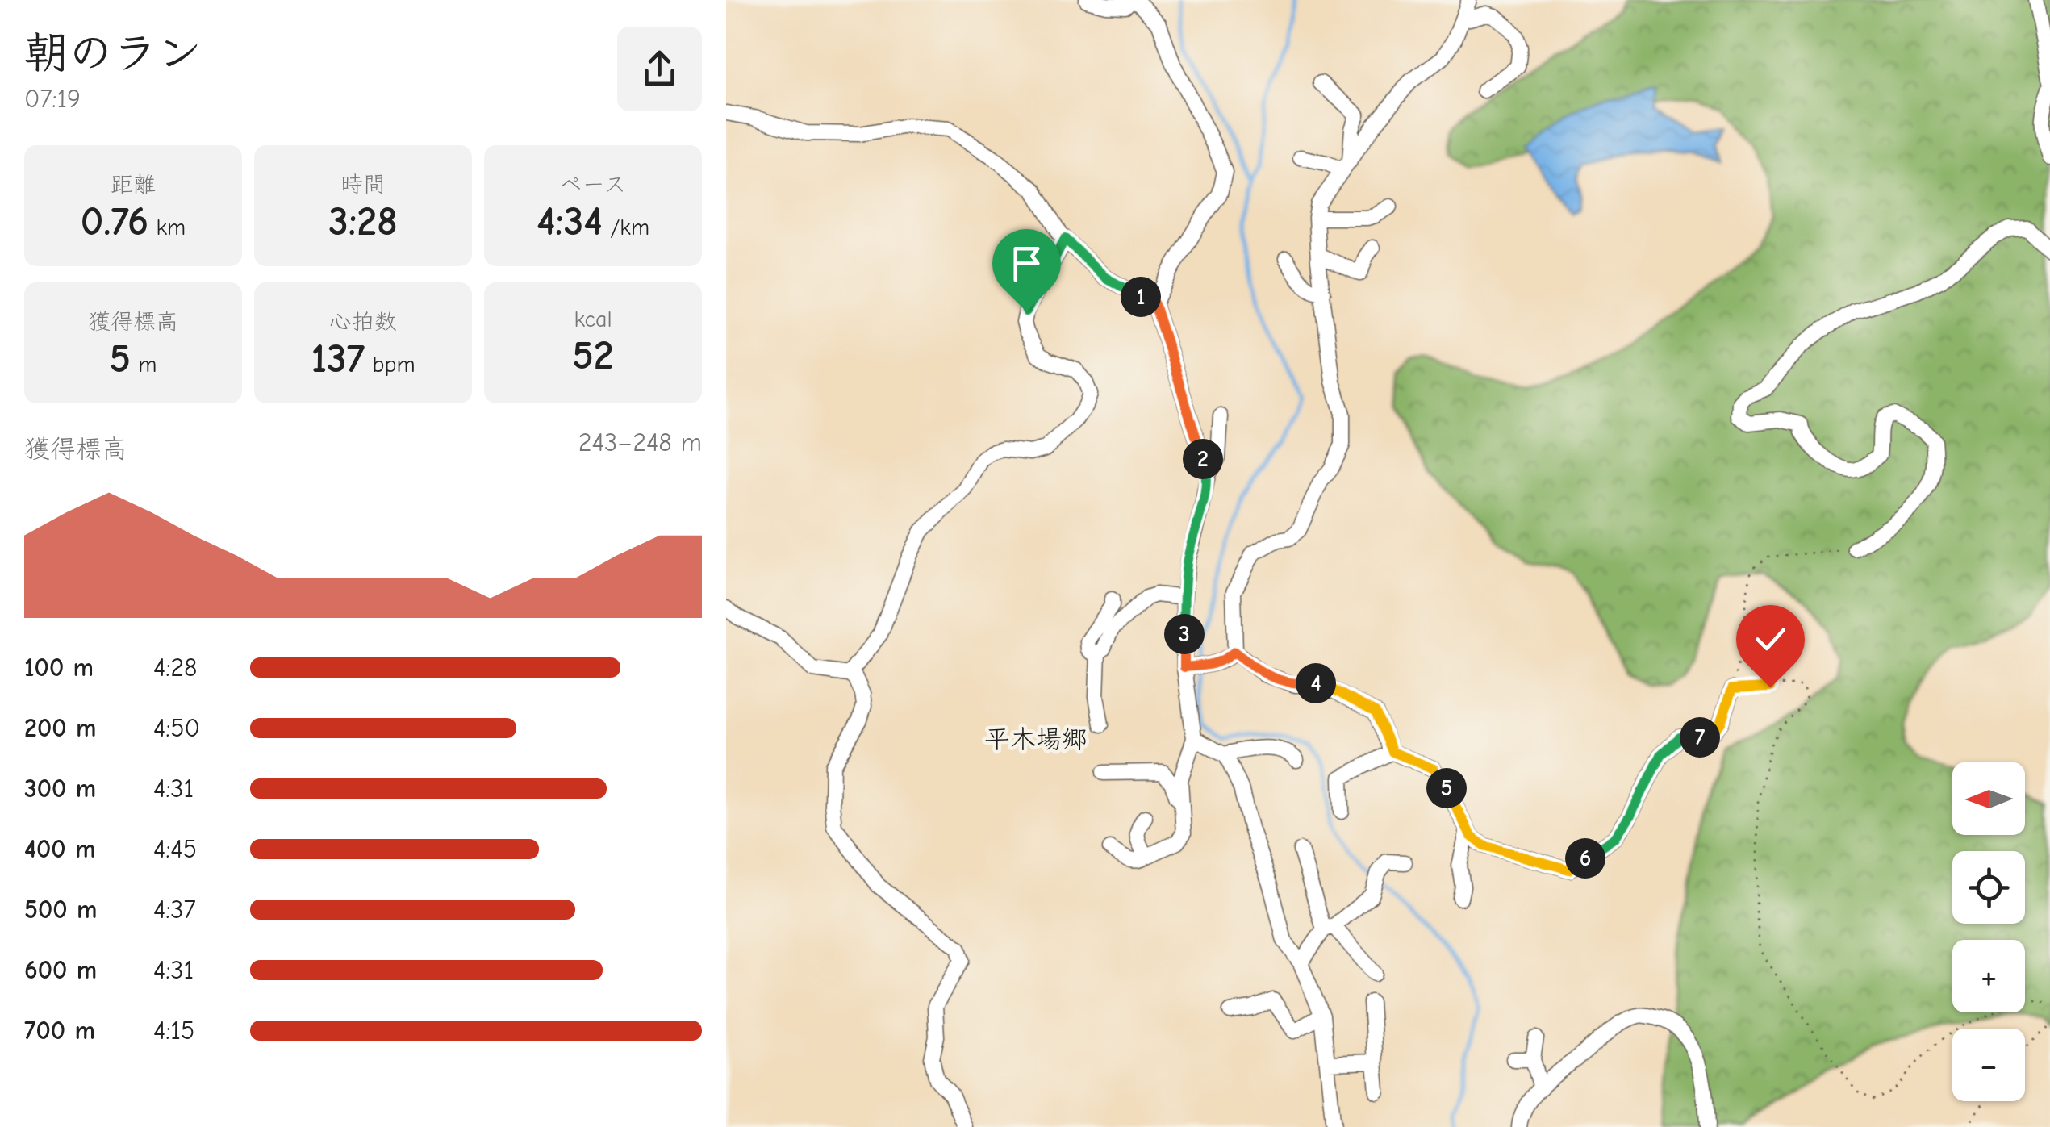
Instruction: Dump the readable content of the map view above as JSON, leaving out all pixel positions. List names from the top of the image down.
{
  "districts": ["平木場郷"],
  "north": "left",
  "page": {
    "heading": ["朝のラン", "07:19"],
    "stats": [
      ["距離", "0.76 km"],
      ["時間", "3:28"],
      ["ペース", "4:34 /km"],
      ["獲得標高", "5 m"],
      ["心拍数", "137 bpm"],
      ["kcal", "52"]
    ],
    "pins": [
      "1",
      "2",
      "3",
      "4",
      "7",
      "5",
      "6"
    ],
    "chart": ["獲得標高", "243–248 m"],
    "list": [
      {
        "name": "100 m",
        "note": "4:28"
      },
      {
        "name": "200 m",
        "note": "4:50"
      },
      {
        "name": "300 m",
        "note": "4:31"
      },
      {
        "name": "400 m",
        "note": "4:45"
      },
      {
        "name": "500 m",
        "note": "4:37"
      },
      {
        "name": "600 m",
        "note": "4:31"
      },
      {
        "name": "700 m",
        "note": "4:15"
      }
    ],
    "map_buttons": ["+", "−"]
  }
}
